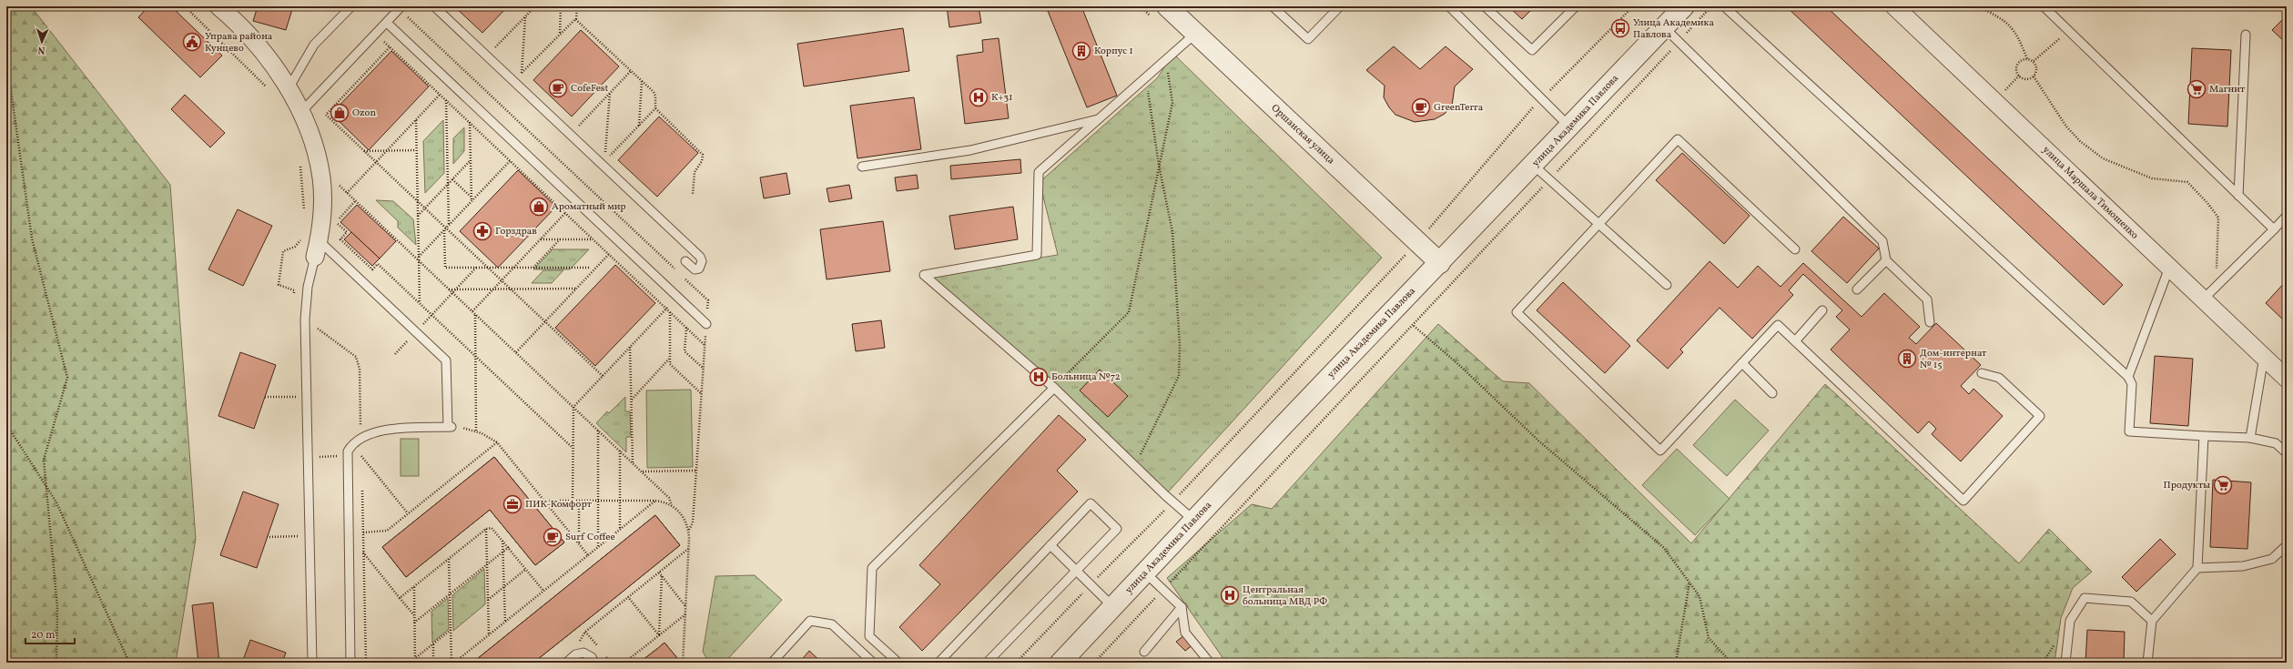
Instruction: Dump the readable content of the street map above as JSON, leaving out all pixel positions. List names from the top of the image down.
{
  "streets": {
    "street": ["улица Академика Павлова", "Оршанская улица", "улица Маршала Тимошенко"]
  },
  "crossings": [
    ["улица Академика Павлова", "Оршанская улица"]
  ],
  "places": {
    "bus stop": ["Улица Академика Павлова"],
    "public building": ["Управа района Кунцево"],
    "building": ["Корпус 1", "Дом-интернат № 15"],
    "cafe": ["CofeFest", "GreenTerra", "Surf Coffee"],
    "supermarket": ["Магнит", "Продукты"],
    "hospital": ["К+31", "Больница №72", "Центральная больница МВД РФ"],
    "shop": ["Ozon", "Ароматный мир"],
    "pharmacy": ["Горздрав"],
    "office": ["ПИК-Комфорт"]
  },
  "scale_bar": "20 m",
  "north": "bottom"
}
